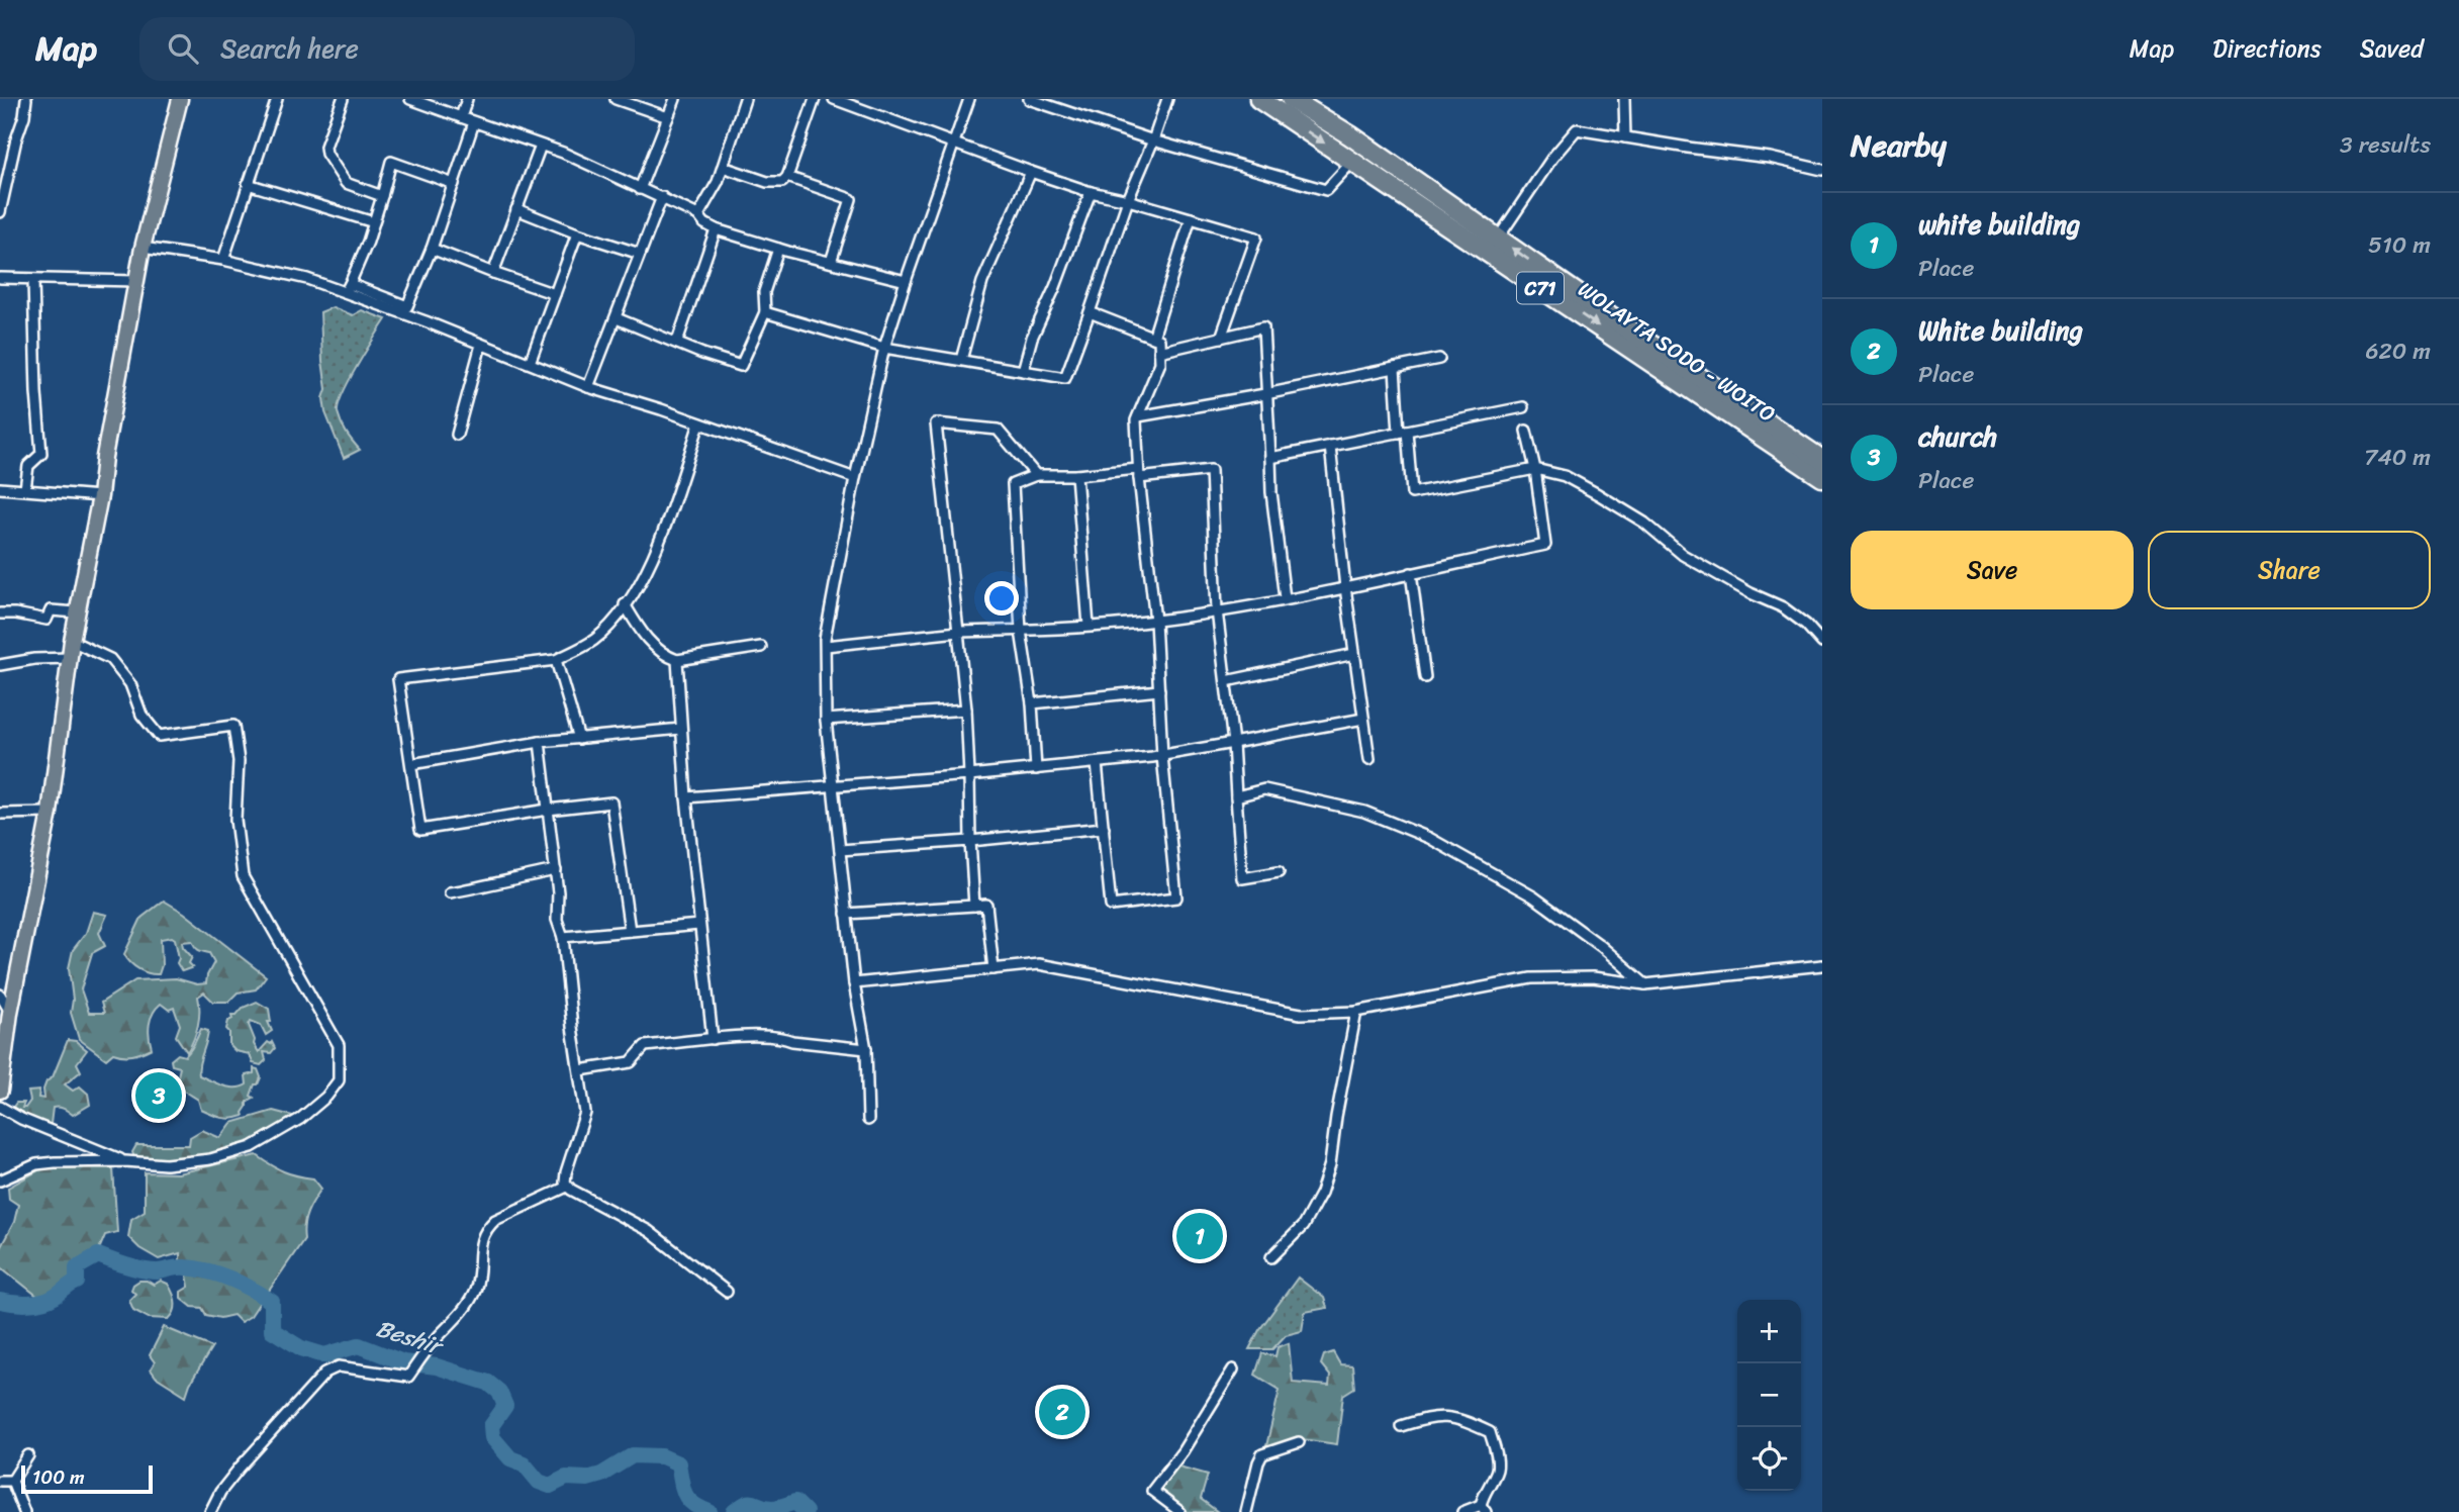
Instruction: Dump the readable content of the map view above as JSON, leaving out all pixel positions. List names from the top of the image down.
{
  "streets": {
    "highway": ["C71", "WOLAYTA SODO - WOITO"]
  },
  "water": ["Beshir"],
  "scale_bar": "100 m",
  "page": {
    "header": "Map",
    "search": "Search here",
    "nav": ["Map", "Directions", "Saved"],
    "heading": ["Nearby", "3 results"],
    "list": [
      {
        "mark": "1",
        "name": "white building",
        "note": "Place",
        "value": "510 m"
      },
      {
        "mark": "2",
        "name": "White building",
        "note": "Place",
        "value": "620 m"
      },
      {
        "mark": "3",
        "name": "church",
        "note": "Place",
        "value": "740 m"
      }
    ],
    "buttons": ["Save", "Share"],
    "pins": ["3", "1", "2"],
    "map_buttons": ["+", "−"],
    "scale": "100 m"
  }
}
